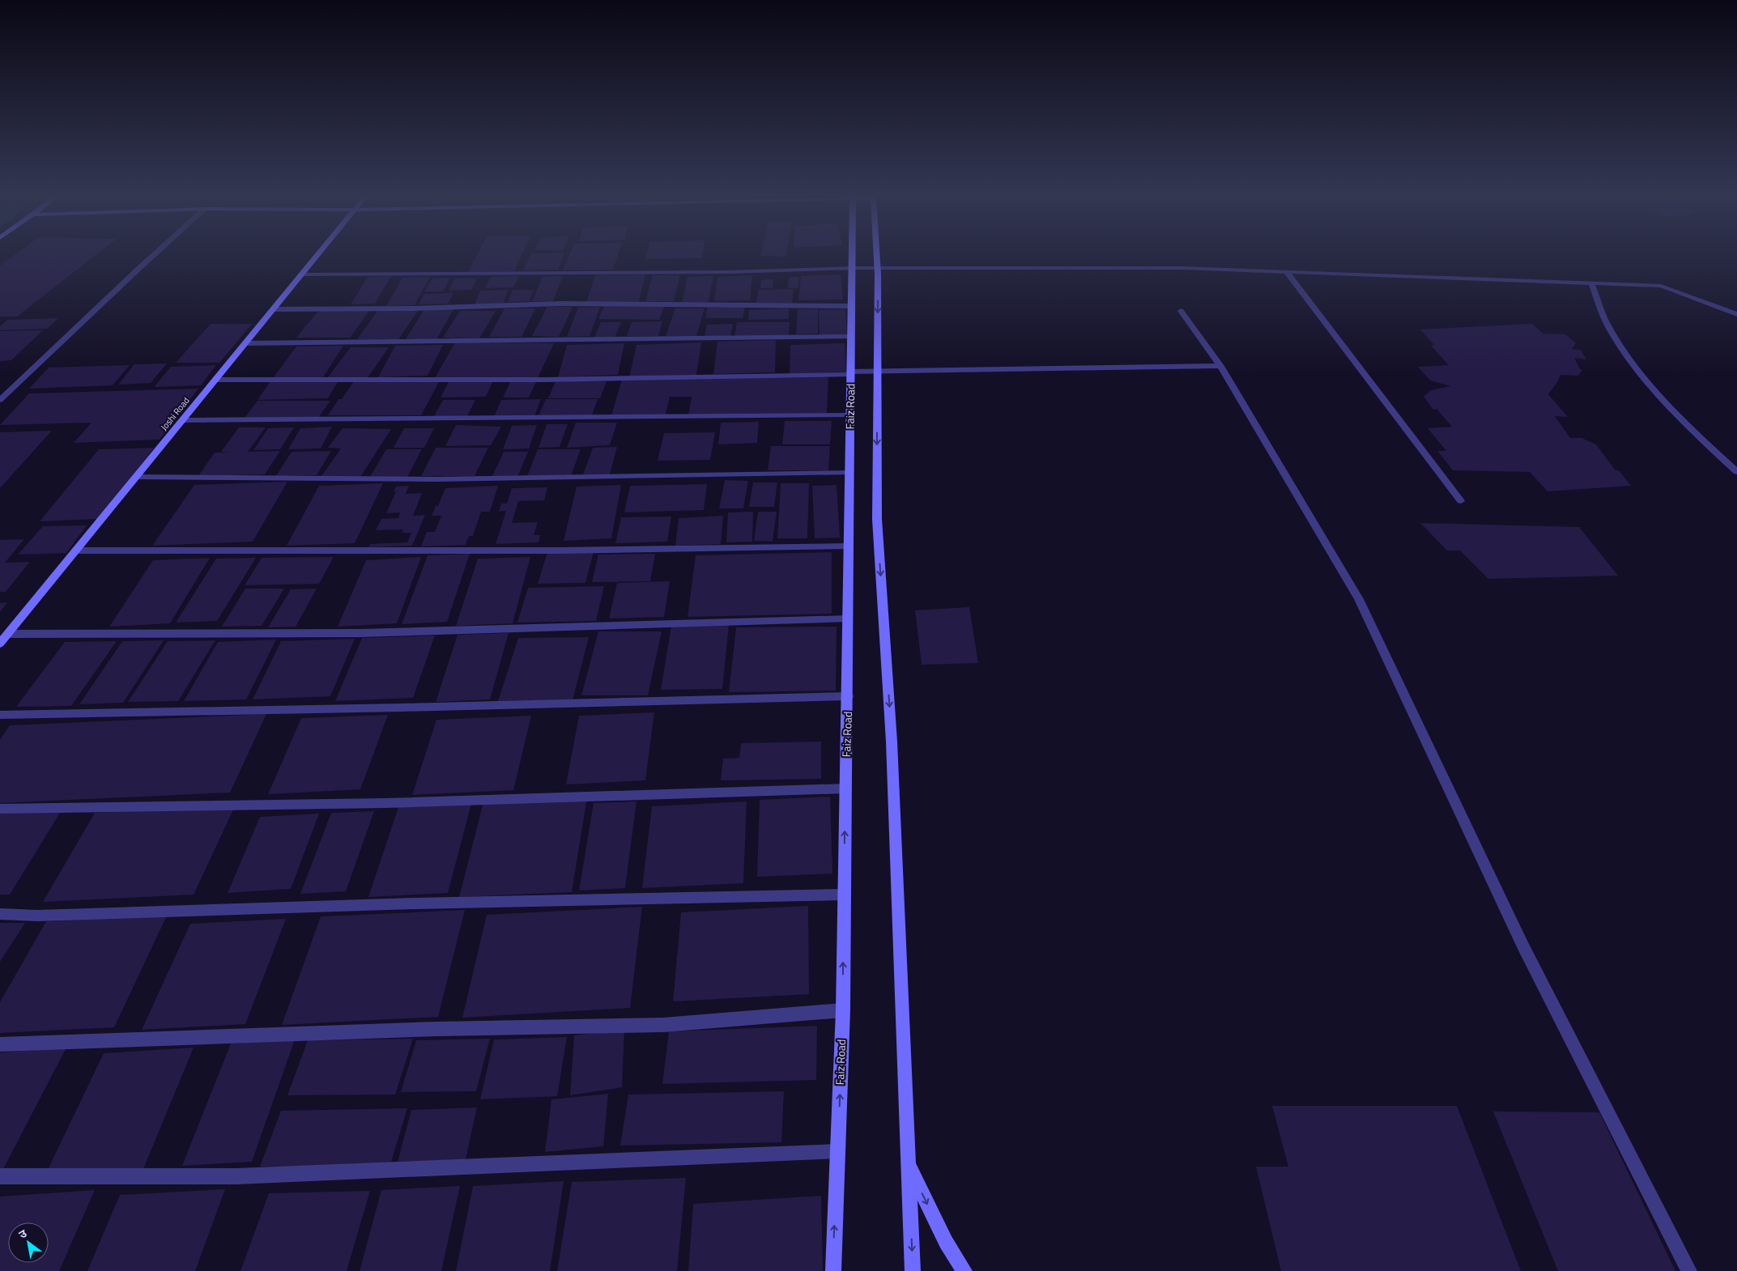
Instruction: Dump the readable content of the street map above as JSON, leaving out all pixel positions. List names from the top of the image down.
{
  "streets": {
    "street": ["Faiz Road", "Joshi Road"]
  },
  "north": "top left"
}
